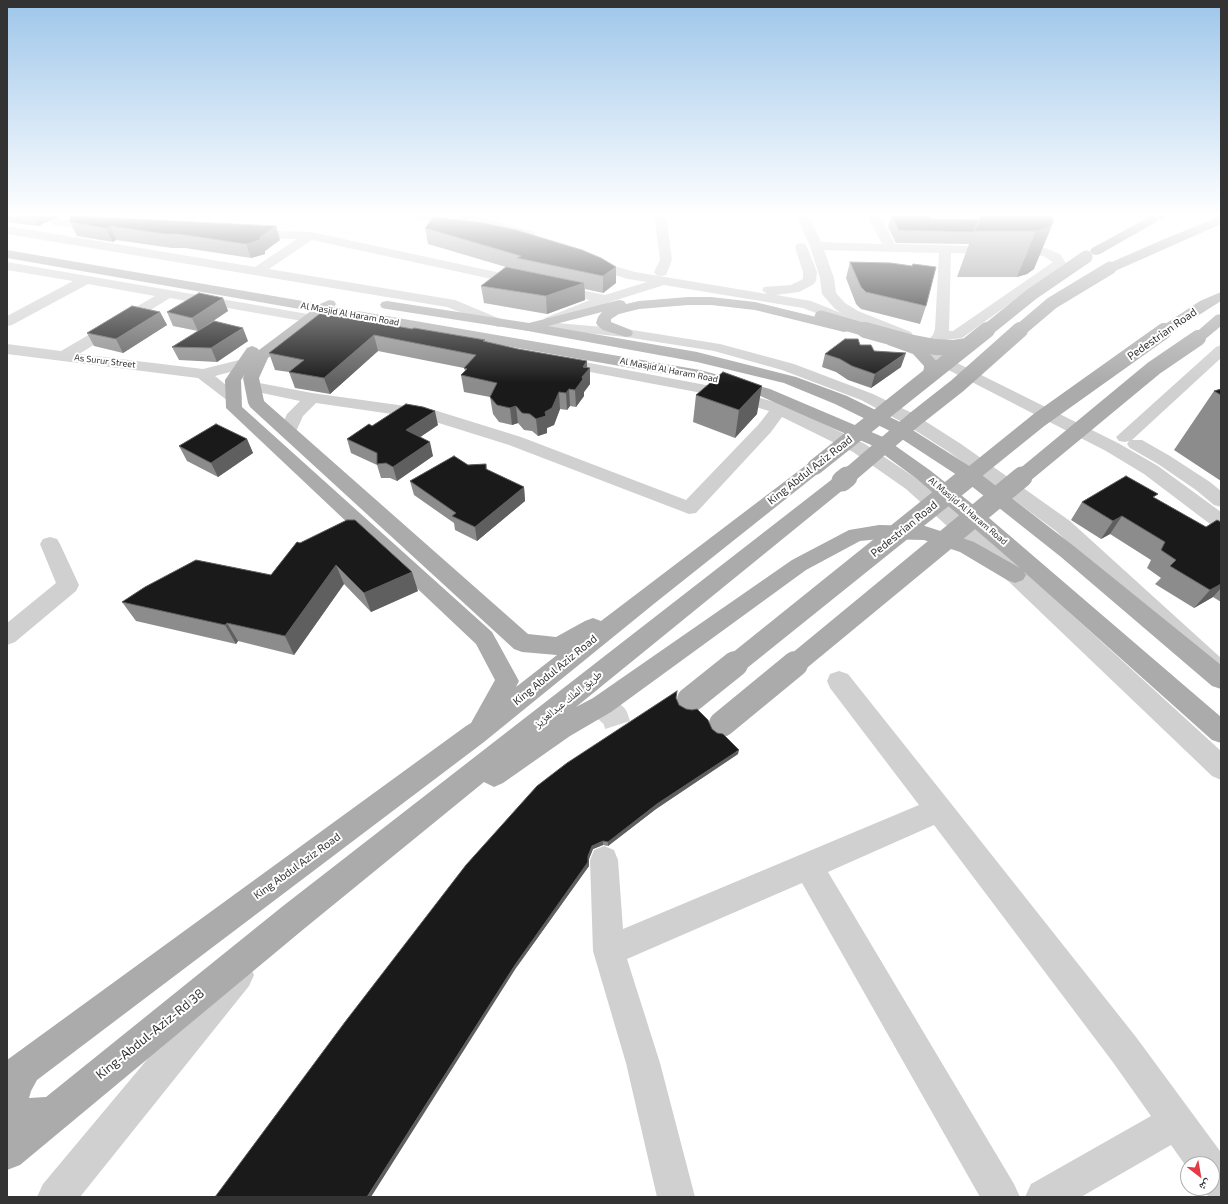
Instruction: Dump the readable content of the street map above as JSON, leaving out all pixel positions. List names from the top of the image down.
{
  "streets": {
    "main road": [
      "Al Masjid Al Haram Road",
      "Pedestrian Road",
      "King Abdul Aziz Road",
      "طريق الملك عبدالعزيز",
      "King-Abdul-Aziz-Rd 38"
    ],
    "street": ["As Surur Street"]
  },
  "crossings": [
    ["طريق الملك عبدالعزيز", "King-Abdul-Aziz-Rd 38"]
  ],
  "north": "bottom right"
}
